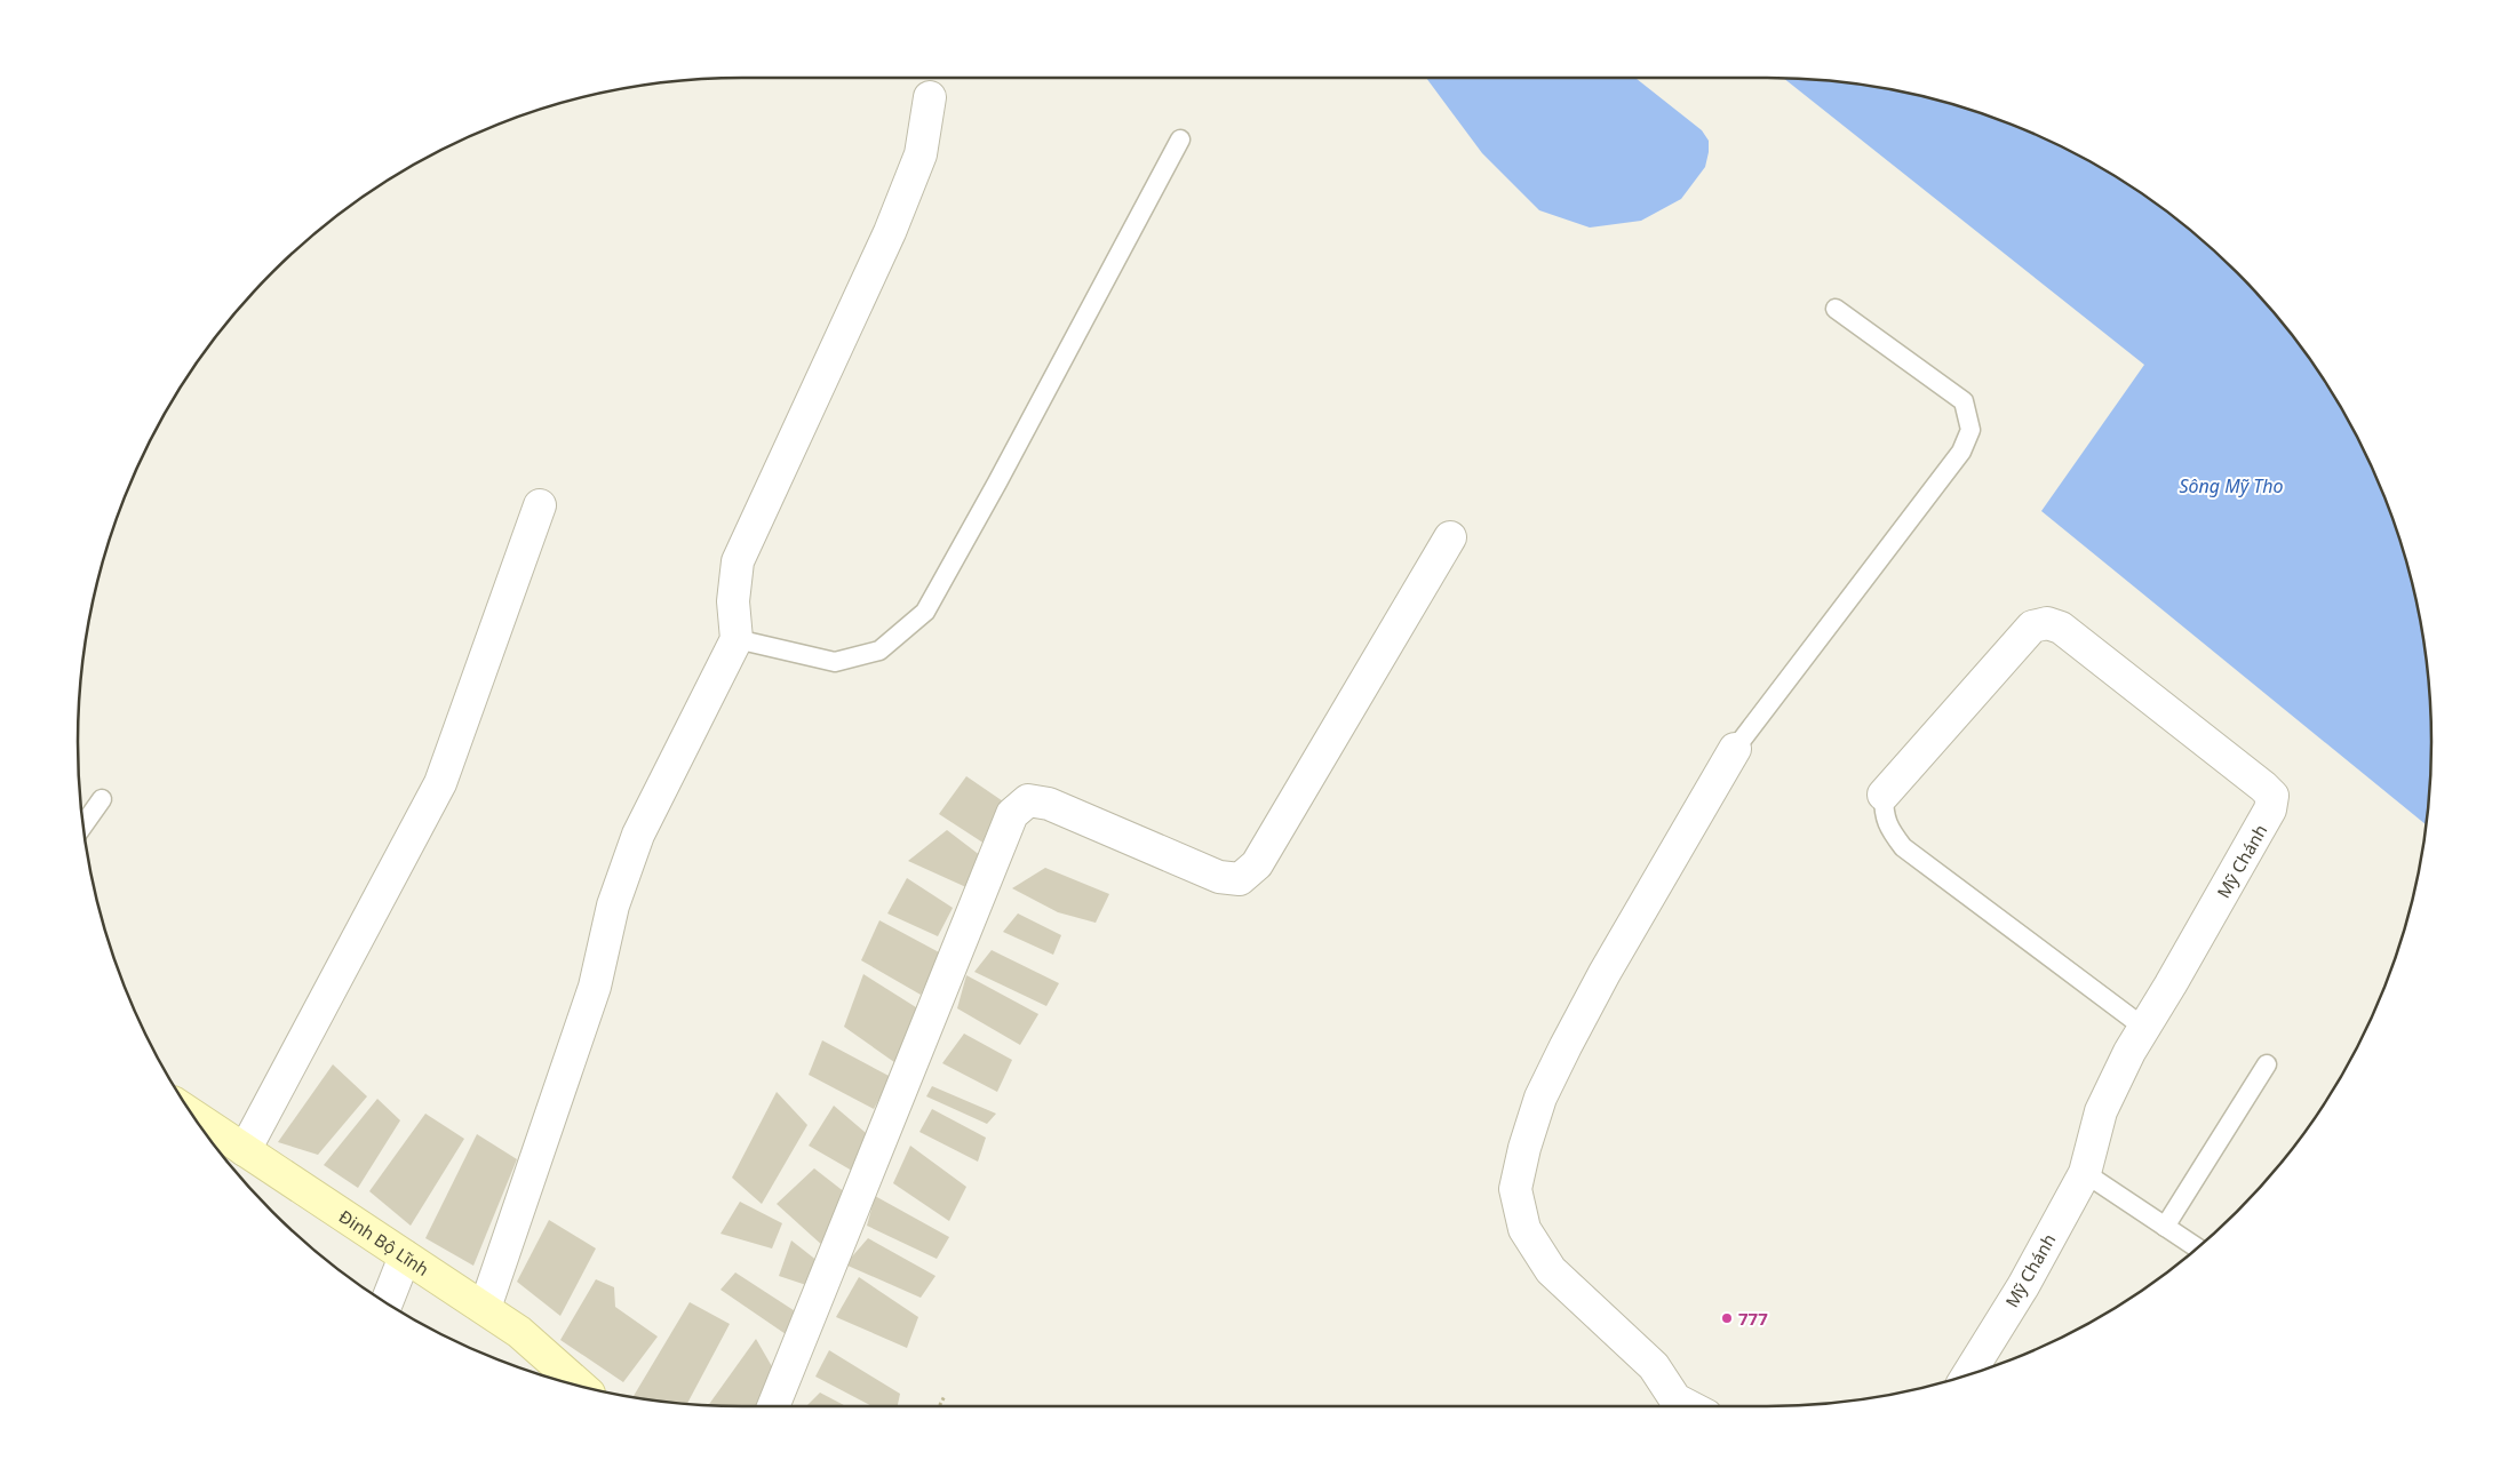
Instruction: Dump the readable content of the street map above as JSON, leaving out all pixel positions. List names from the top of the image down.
{
  "streets": {
    "main road": ["Đinh Bộ Lĩnh"],
    "street": ["Mỹ Chánh"]
  },
  "water": ["Sông Mỹ Tho"],
  "places": ["777"]
}
